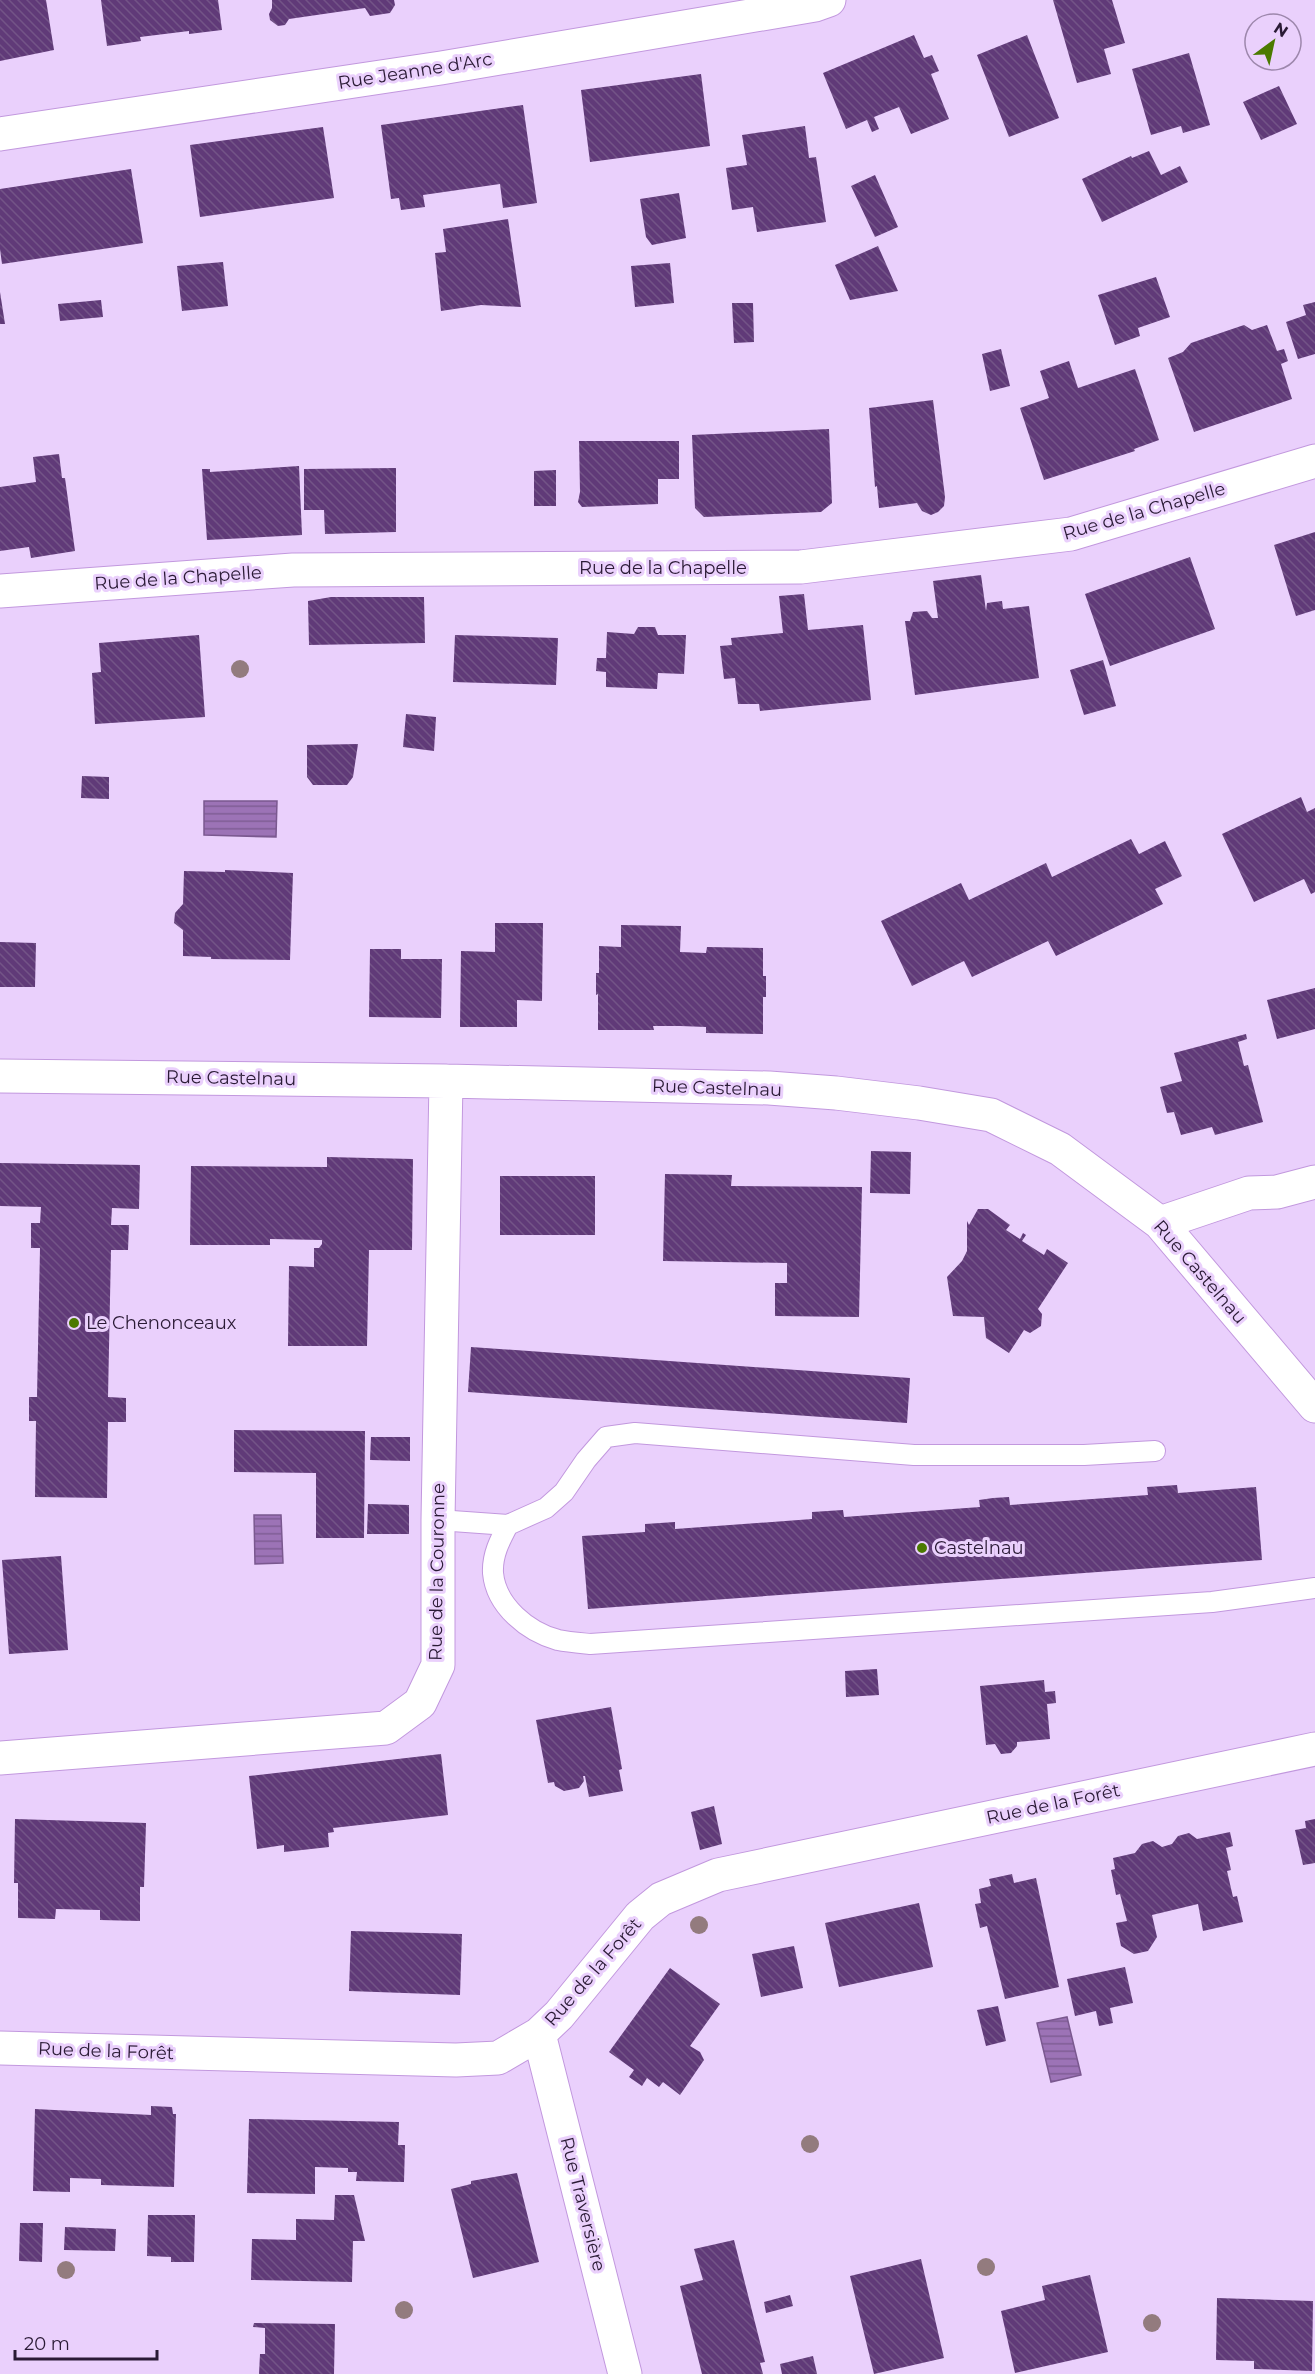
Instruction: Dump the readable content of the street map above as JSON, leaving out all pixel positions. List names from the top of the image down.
{
  "streets": {
    "street": [
      "Rue Jeanne d'Arc",
      "Rue de la Chapelle",
      "Rue Castelnau",
      "Rue de la Couronne",
      "Rue de la Forêt",
      "Rue Traversière"
    ]
  },
  "crossings": [
    ["Rue Castelnau", "Rue de la Couronne"],
    ["Rue de la Forêt", "Rue Traversière"]
  ],
  "places": ["Le Chenonceaux", "Castelnau"],
  "scale_bar": "20 m",
  "north": "top right"
}
